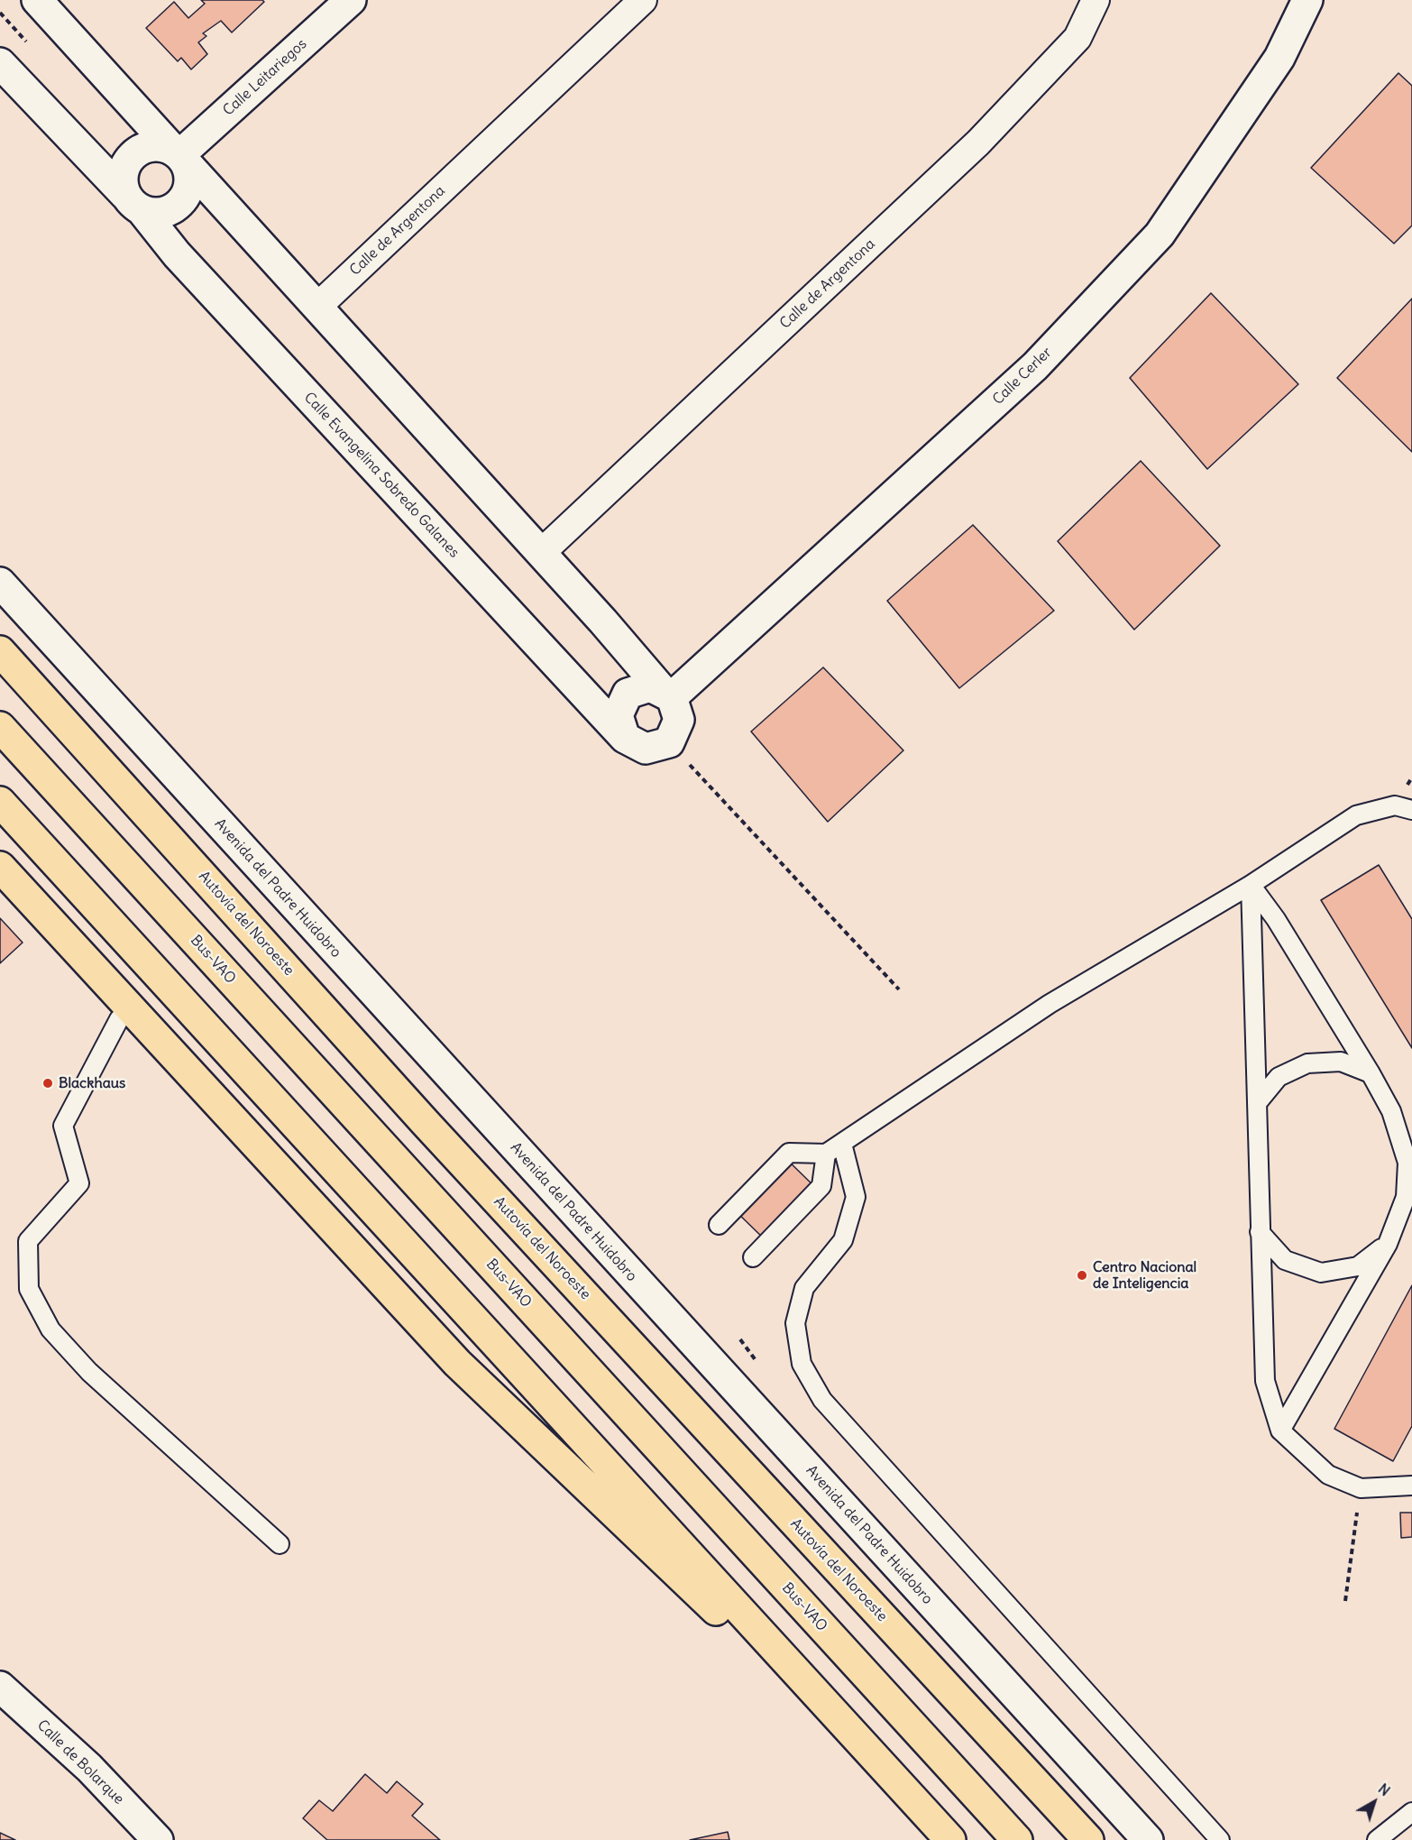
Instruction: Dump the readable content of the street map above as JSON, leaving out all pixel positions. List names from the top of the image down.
{
  "streets": {
    "highway": ["Autovía del Noroeste", "Bus-VAO"],
    "street": [
      "Calle Leitariegos",
      "Calle de Argentona",
      "Calle Cerler",
      "Calle Evangelina Sobredo Galanes",
      "Avenida del Padre Huidobro",
      "Calle de Bolarque"
    ]
  },
  "crossings": [
    ["Calle Leitariegos", "Calle Evangelina Sobredo Galanes"],
    ["Calle Cerler", "Calle Evangelina Sobredo Galanes"]
  ],
  "places": ["Blackhaus", "Centro Nacional de Inteligencia"],
  "north": "top right"
}
